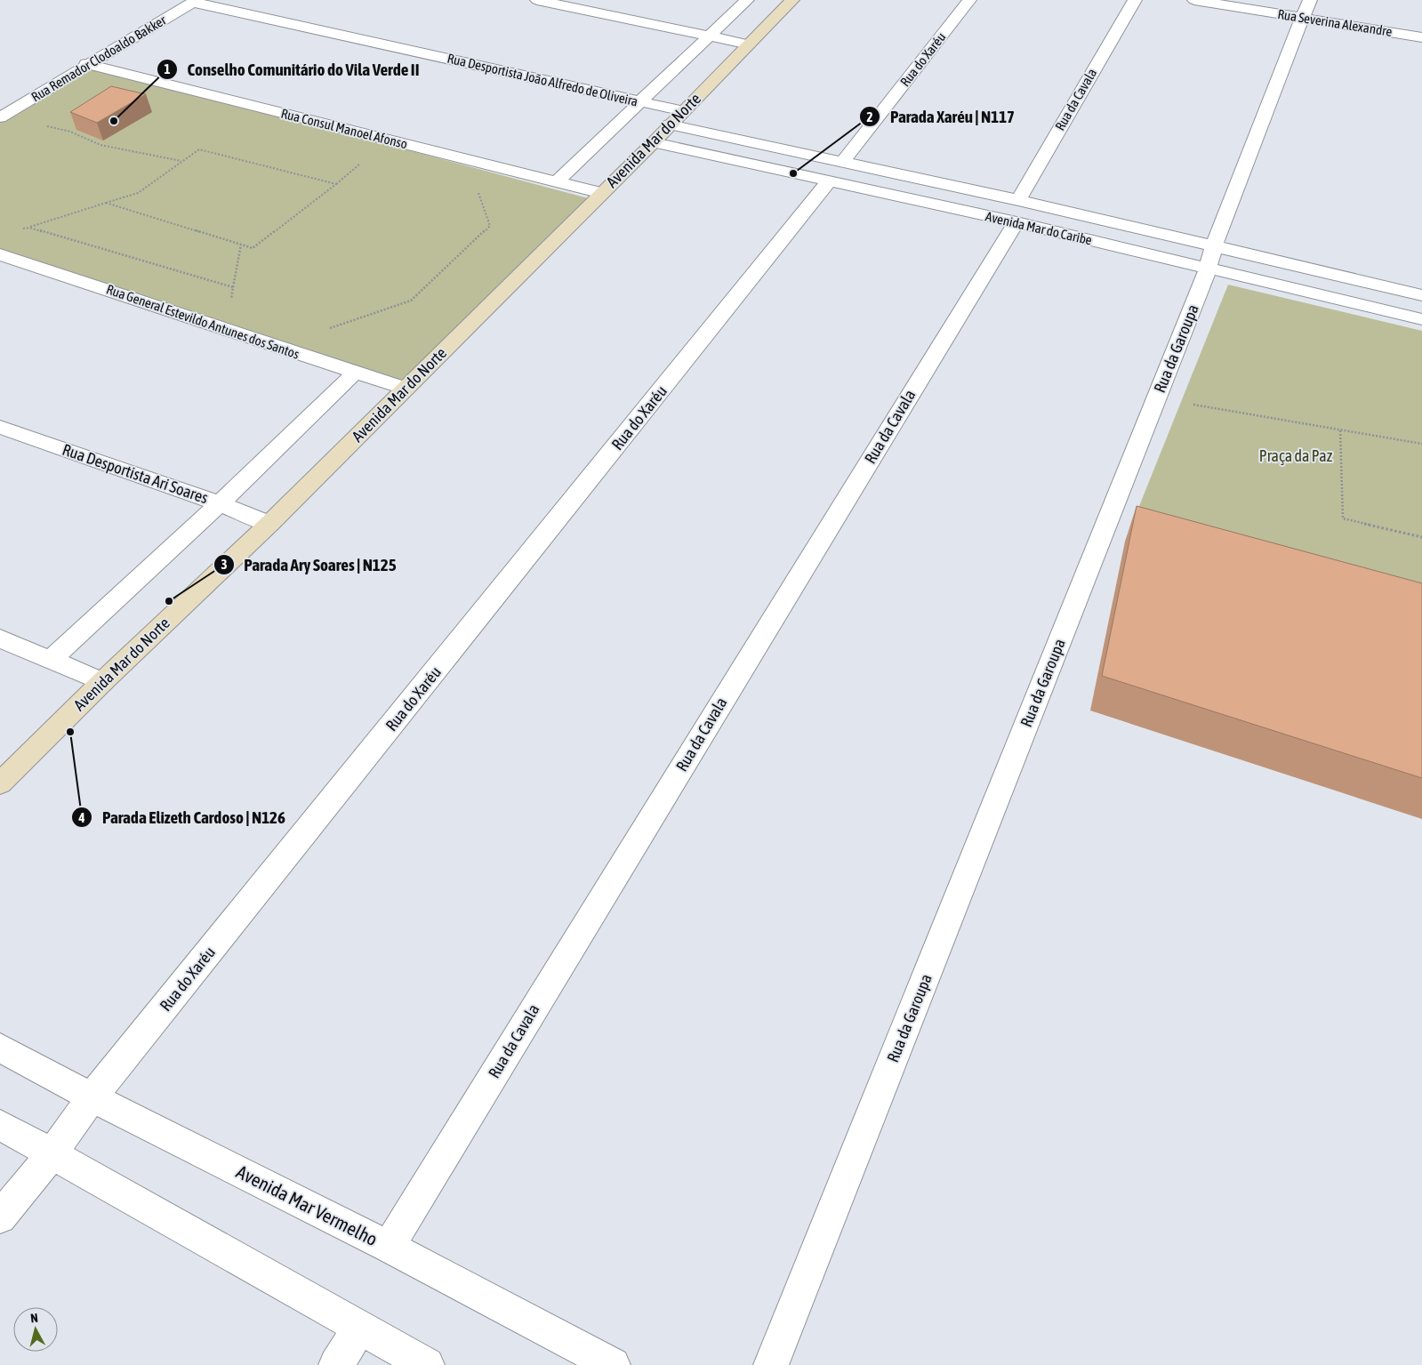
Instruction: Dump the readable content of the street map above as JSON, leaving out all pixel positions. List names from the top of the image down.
{
  "streets": {
    "street": [
      "Rua Severina Alexandre",
      "Rua Remador Clodoaldo Bakker",
      "Rua do Xaréu",
      "Rua Desportista João Alfredo de Oliveira",
      "Rua da Cavala",
      "Rua Consul Manoel Afonso",
      "Avenida Mar do Norte",
      "Avenida Mar do Caribe",
      "Rua General Estevildo Antunes dos Santos",
      "Rua da Garoupa",
      "Rua Desportista Ari Soares",
      "Avenida Mar Vermelho"
    ]
  },
  "crossings": [
    ["Rua Severina Alexandre", "Rua da Garoupa"],
    ["Rua Remador Clodoaldo Bakker", "Rua Desportista João Alfredo de Oliveira"],
    ["Rua Remador Clodoaldo Bakker", "Rua Consul Manoel Afonso"],
    ["Rua do Xaréu", "Avenida Mar do Caribe"],
    ["Rua do Xaréu", "Avenida Mar Vermelho"],
    ["Rua Desportista João Alfredo de Oliveira", "Avenida Mar do Norte"],
    ["Rua Desportista João Alfredo de Oliveira", "Avenida Mar do Caribe"],
    ["Rua da Cavala", "Avenida Mar do Caribe"],
    ["Rua da Cavala", "Avenida Mar Vermelho"],
    ["Rua Consul Manoel Afonso", "Avenida Mar do Norte"],
    ["Avenida Mar do Norte", "Avenida Mar do Caribe"],
    ["Avenida Mar do Norte", "Rua General Estevildo Antunes dos Santos"],
    ["Avenida Mar do Norte", "Rua Desportista Ari Soares"],
    ["Avenida Mar do Caribe", "Rua da Garoupa"]
  ],
  "parks": ["Praça da Paz"],
  "places": [
    "Conselho Comunitário do Vila Verde II",
    "Parada Xaréu | N117",
    "Parada Ary Soares | N125",
    "Parada Elizeth Cardoso | N126"
  ],
  "north": "top"
}
